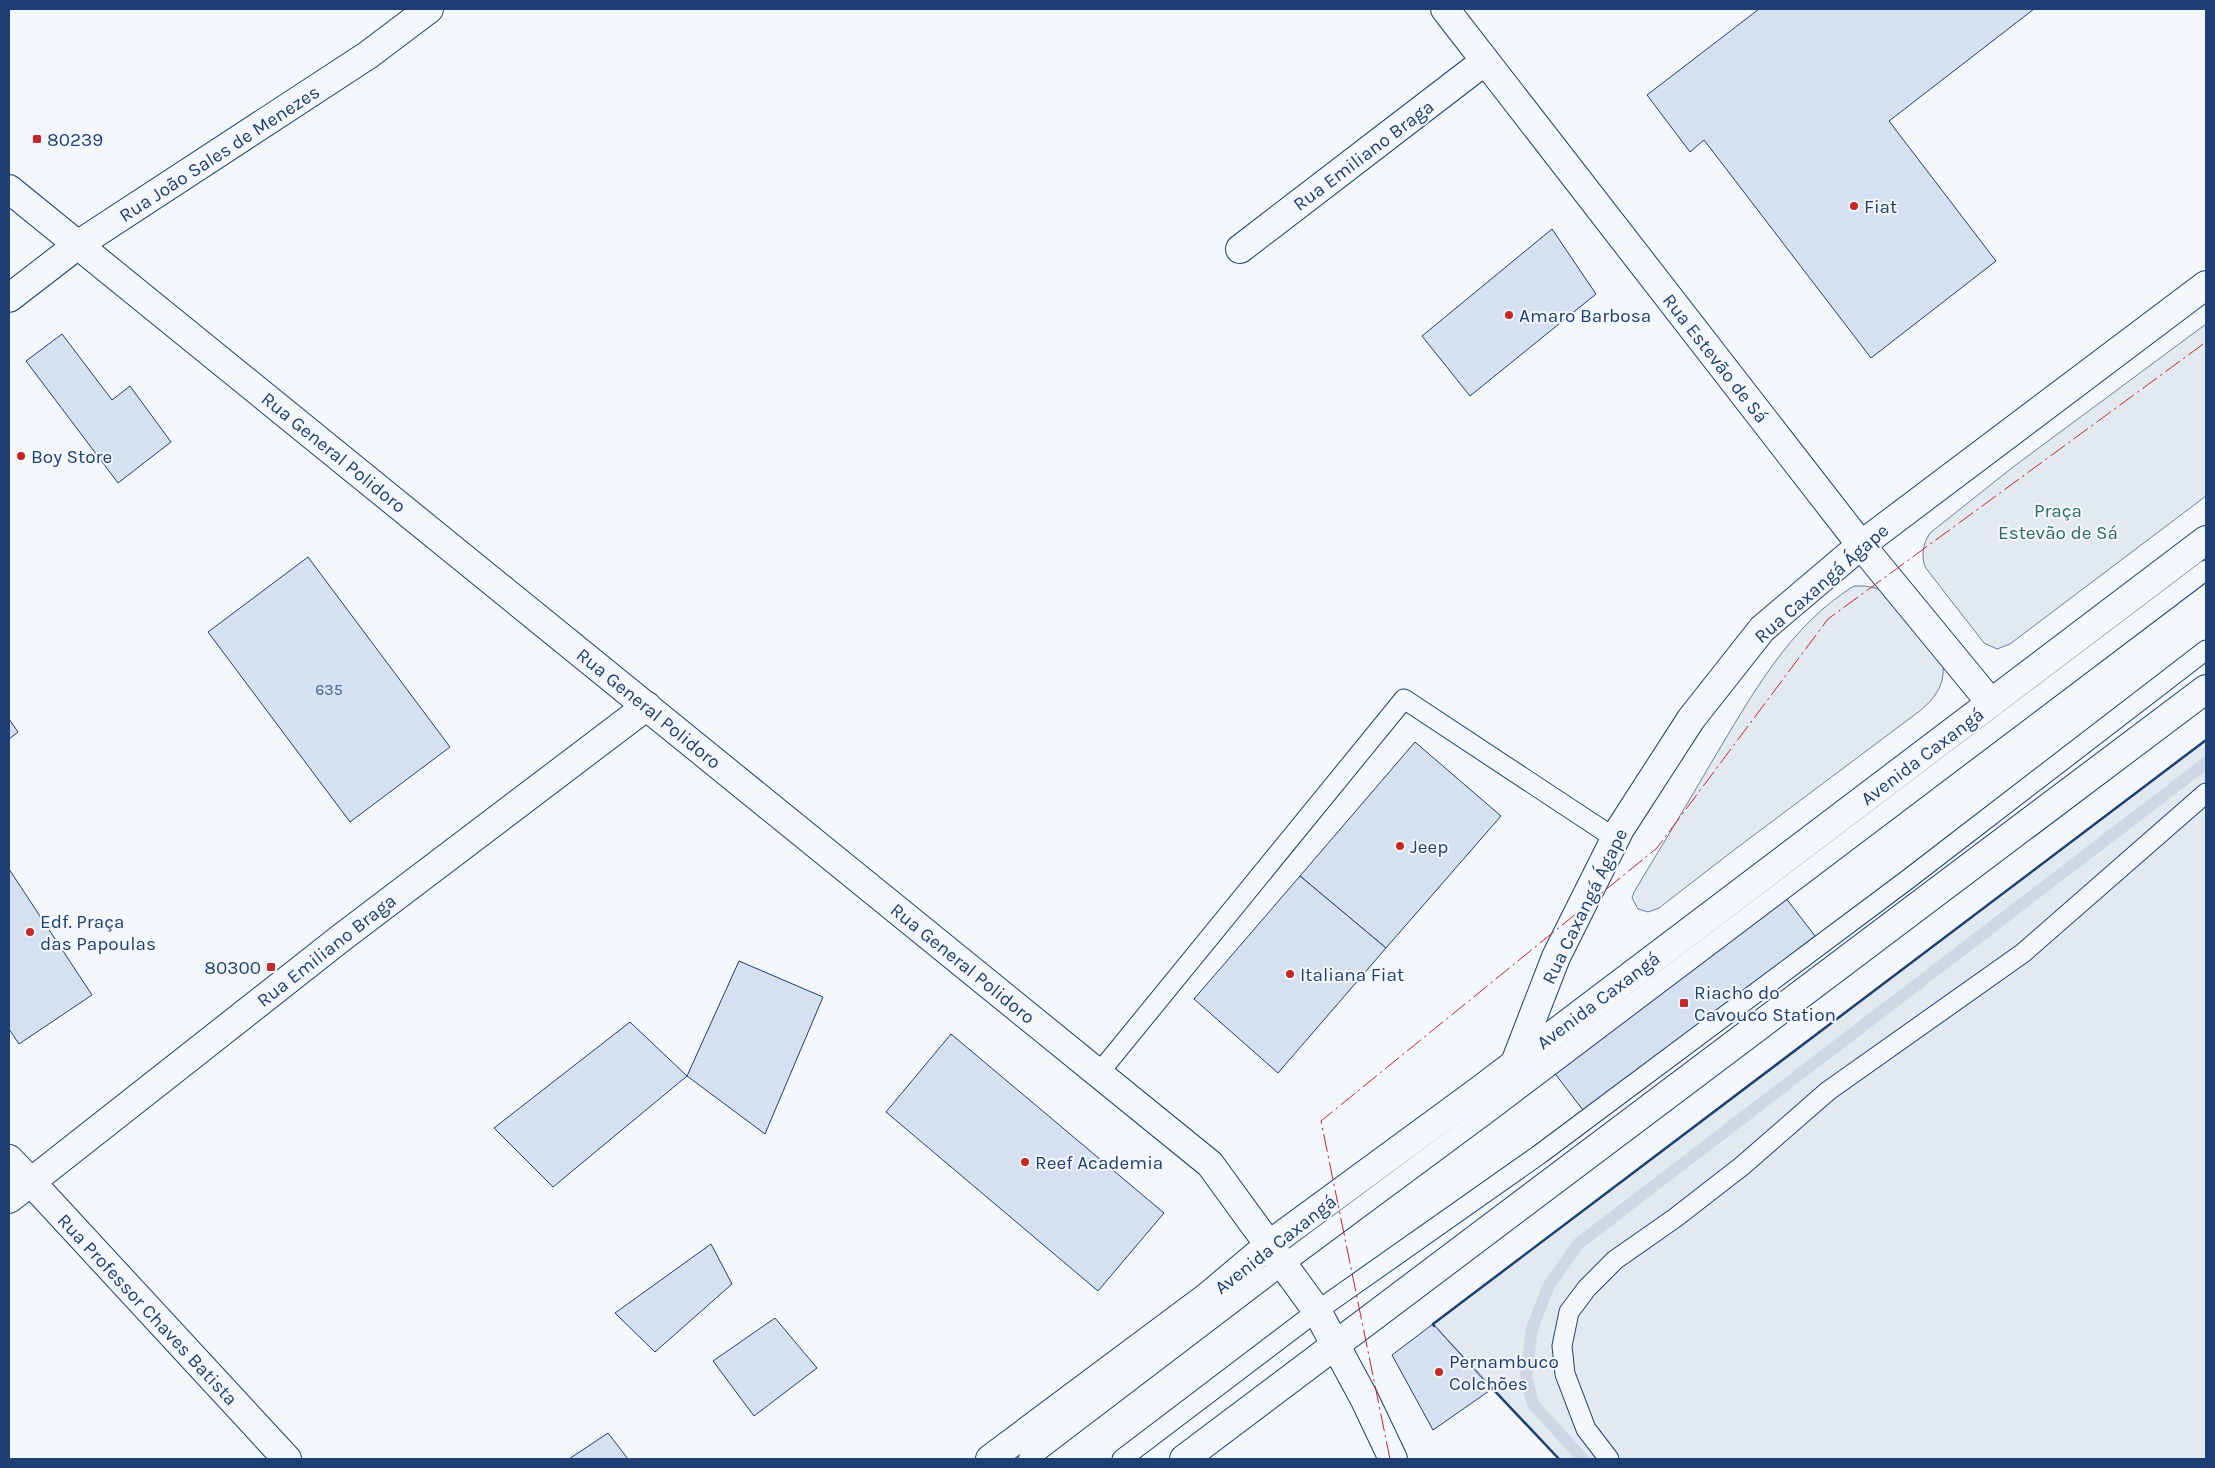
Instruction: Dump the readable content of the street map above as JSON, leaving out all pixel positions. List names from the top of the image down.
{
  "streets": {
    "street": [
      "Rua João Sales de Menezes",
      "Rua Emiliano Braga",
      "Rua Estevão de Sá",
      "Rua General Polidoro",
      "Rua Caxangá Ágape",
      "Avenida Caxangá",
      "Rua Professor Chaves Batista"
    ]
  },
  "crossings": [
    ["Rua João Sales de Menezes", "Rua General Polidoro"],
    ["Rua Emiliano Braga", "Rua Estevão de Sá"],
    ["Rua Emiliano Braga", "Rua General Polidoro"],
    ["Rua Emiliano Braga", "Rua Professor Chaves Batista"],
    ["Rua Estevão de Sá", "Rua Caxangá Ágape"],
    ["Rua Estevão de Sá", "Avenida Caxangá"],
    ["Rua General Polidoro", "Avenida Caxangá"],
    ["Rua Caxangá Ágape", "Avenida Caxangá"]
  ],
  "parks": ["Praça Estevão de Sá"],
  "places": {
    "transit": ["80239", "80300", "Riacho do Cavouco Station"],
    "other": [
      "Fiat",
      "Amaro Barbosa",
      "Boy Store",
      "Jeep",
      "Edf. Praça das Papoulas",
      "Italiana Fiat",
      "Reef Academia",
      "Pernambuco Colchões"
    ]
  },
  "house_numbers": ["635"]
}
